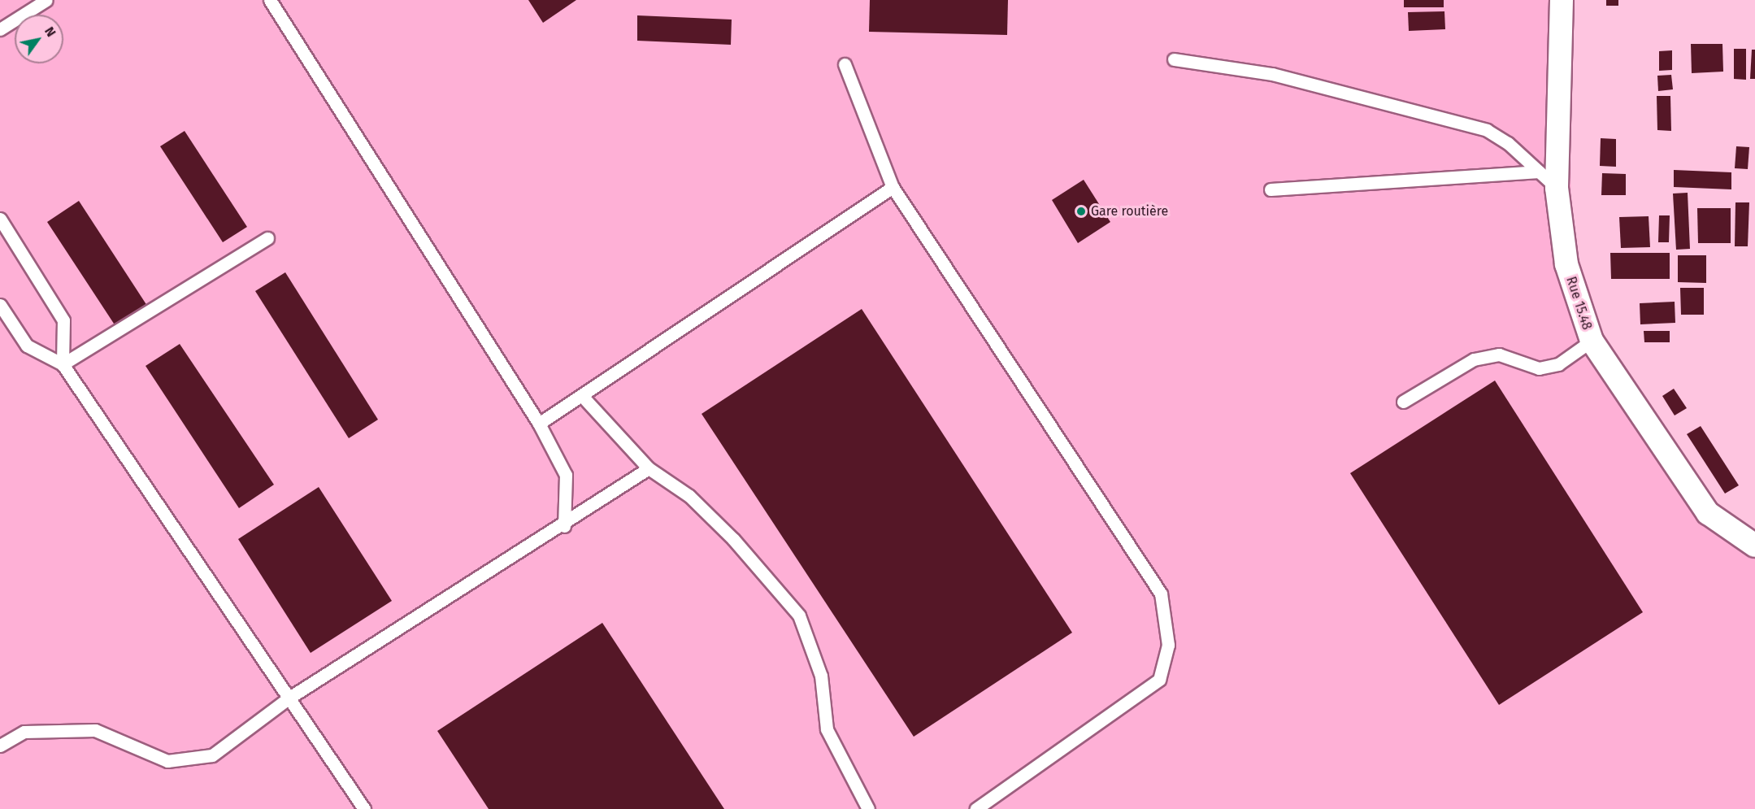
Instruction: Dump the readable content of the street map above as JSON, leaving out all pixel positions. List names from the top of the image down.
{
  "streets": {
    "street": ["Rue 15.48"]
  },
  "places": ["Gare routière"],
  "north": "top right"
}
